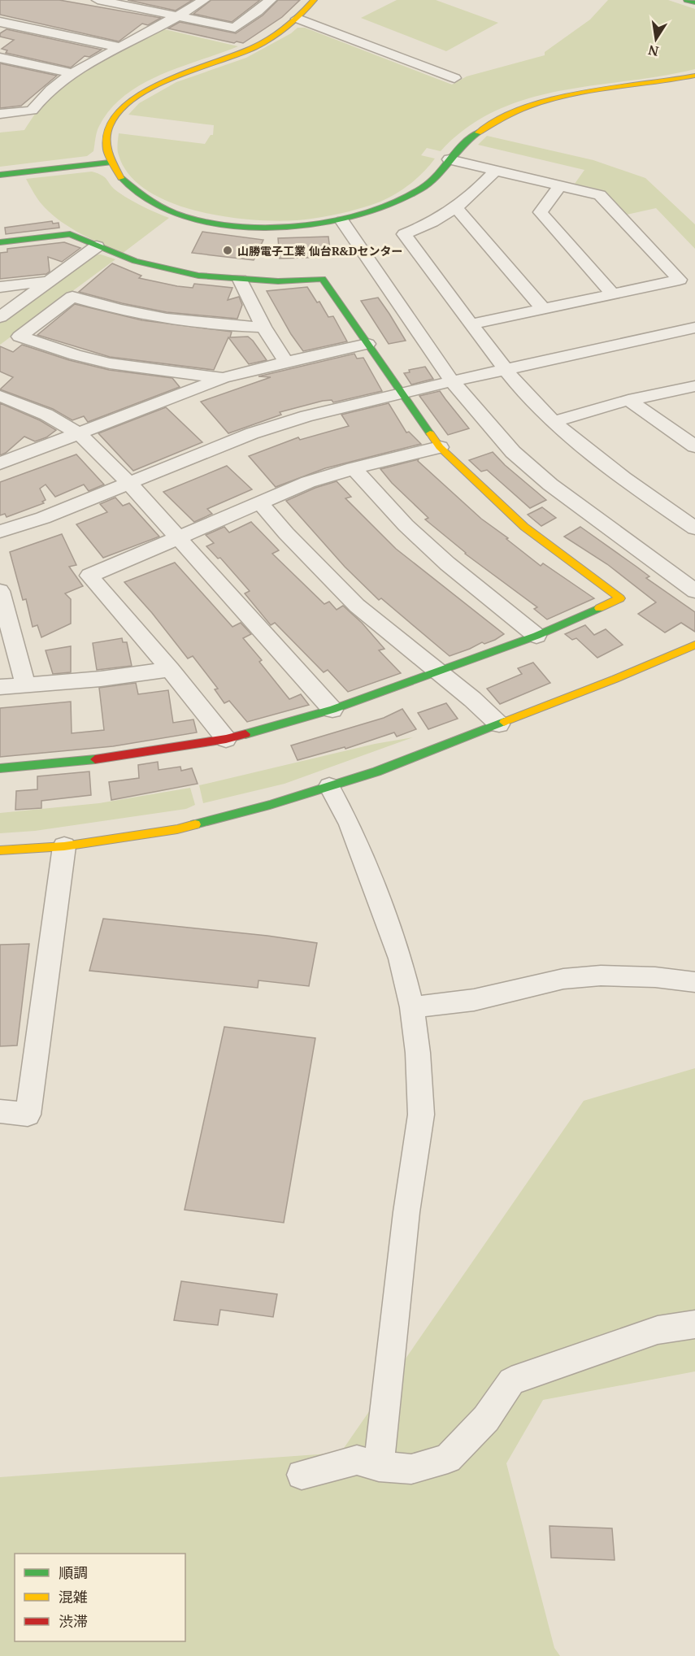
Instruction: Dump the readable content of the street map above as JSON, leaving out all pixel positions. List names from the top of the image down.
{
  "places": ["山勝電子工業 仙台R&Dセンター"],
  "legend": ["順調", "混雑", "渋滞"],
  "north": "bottom"
}
